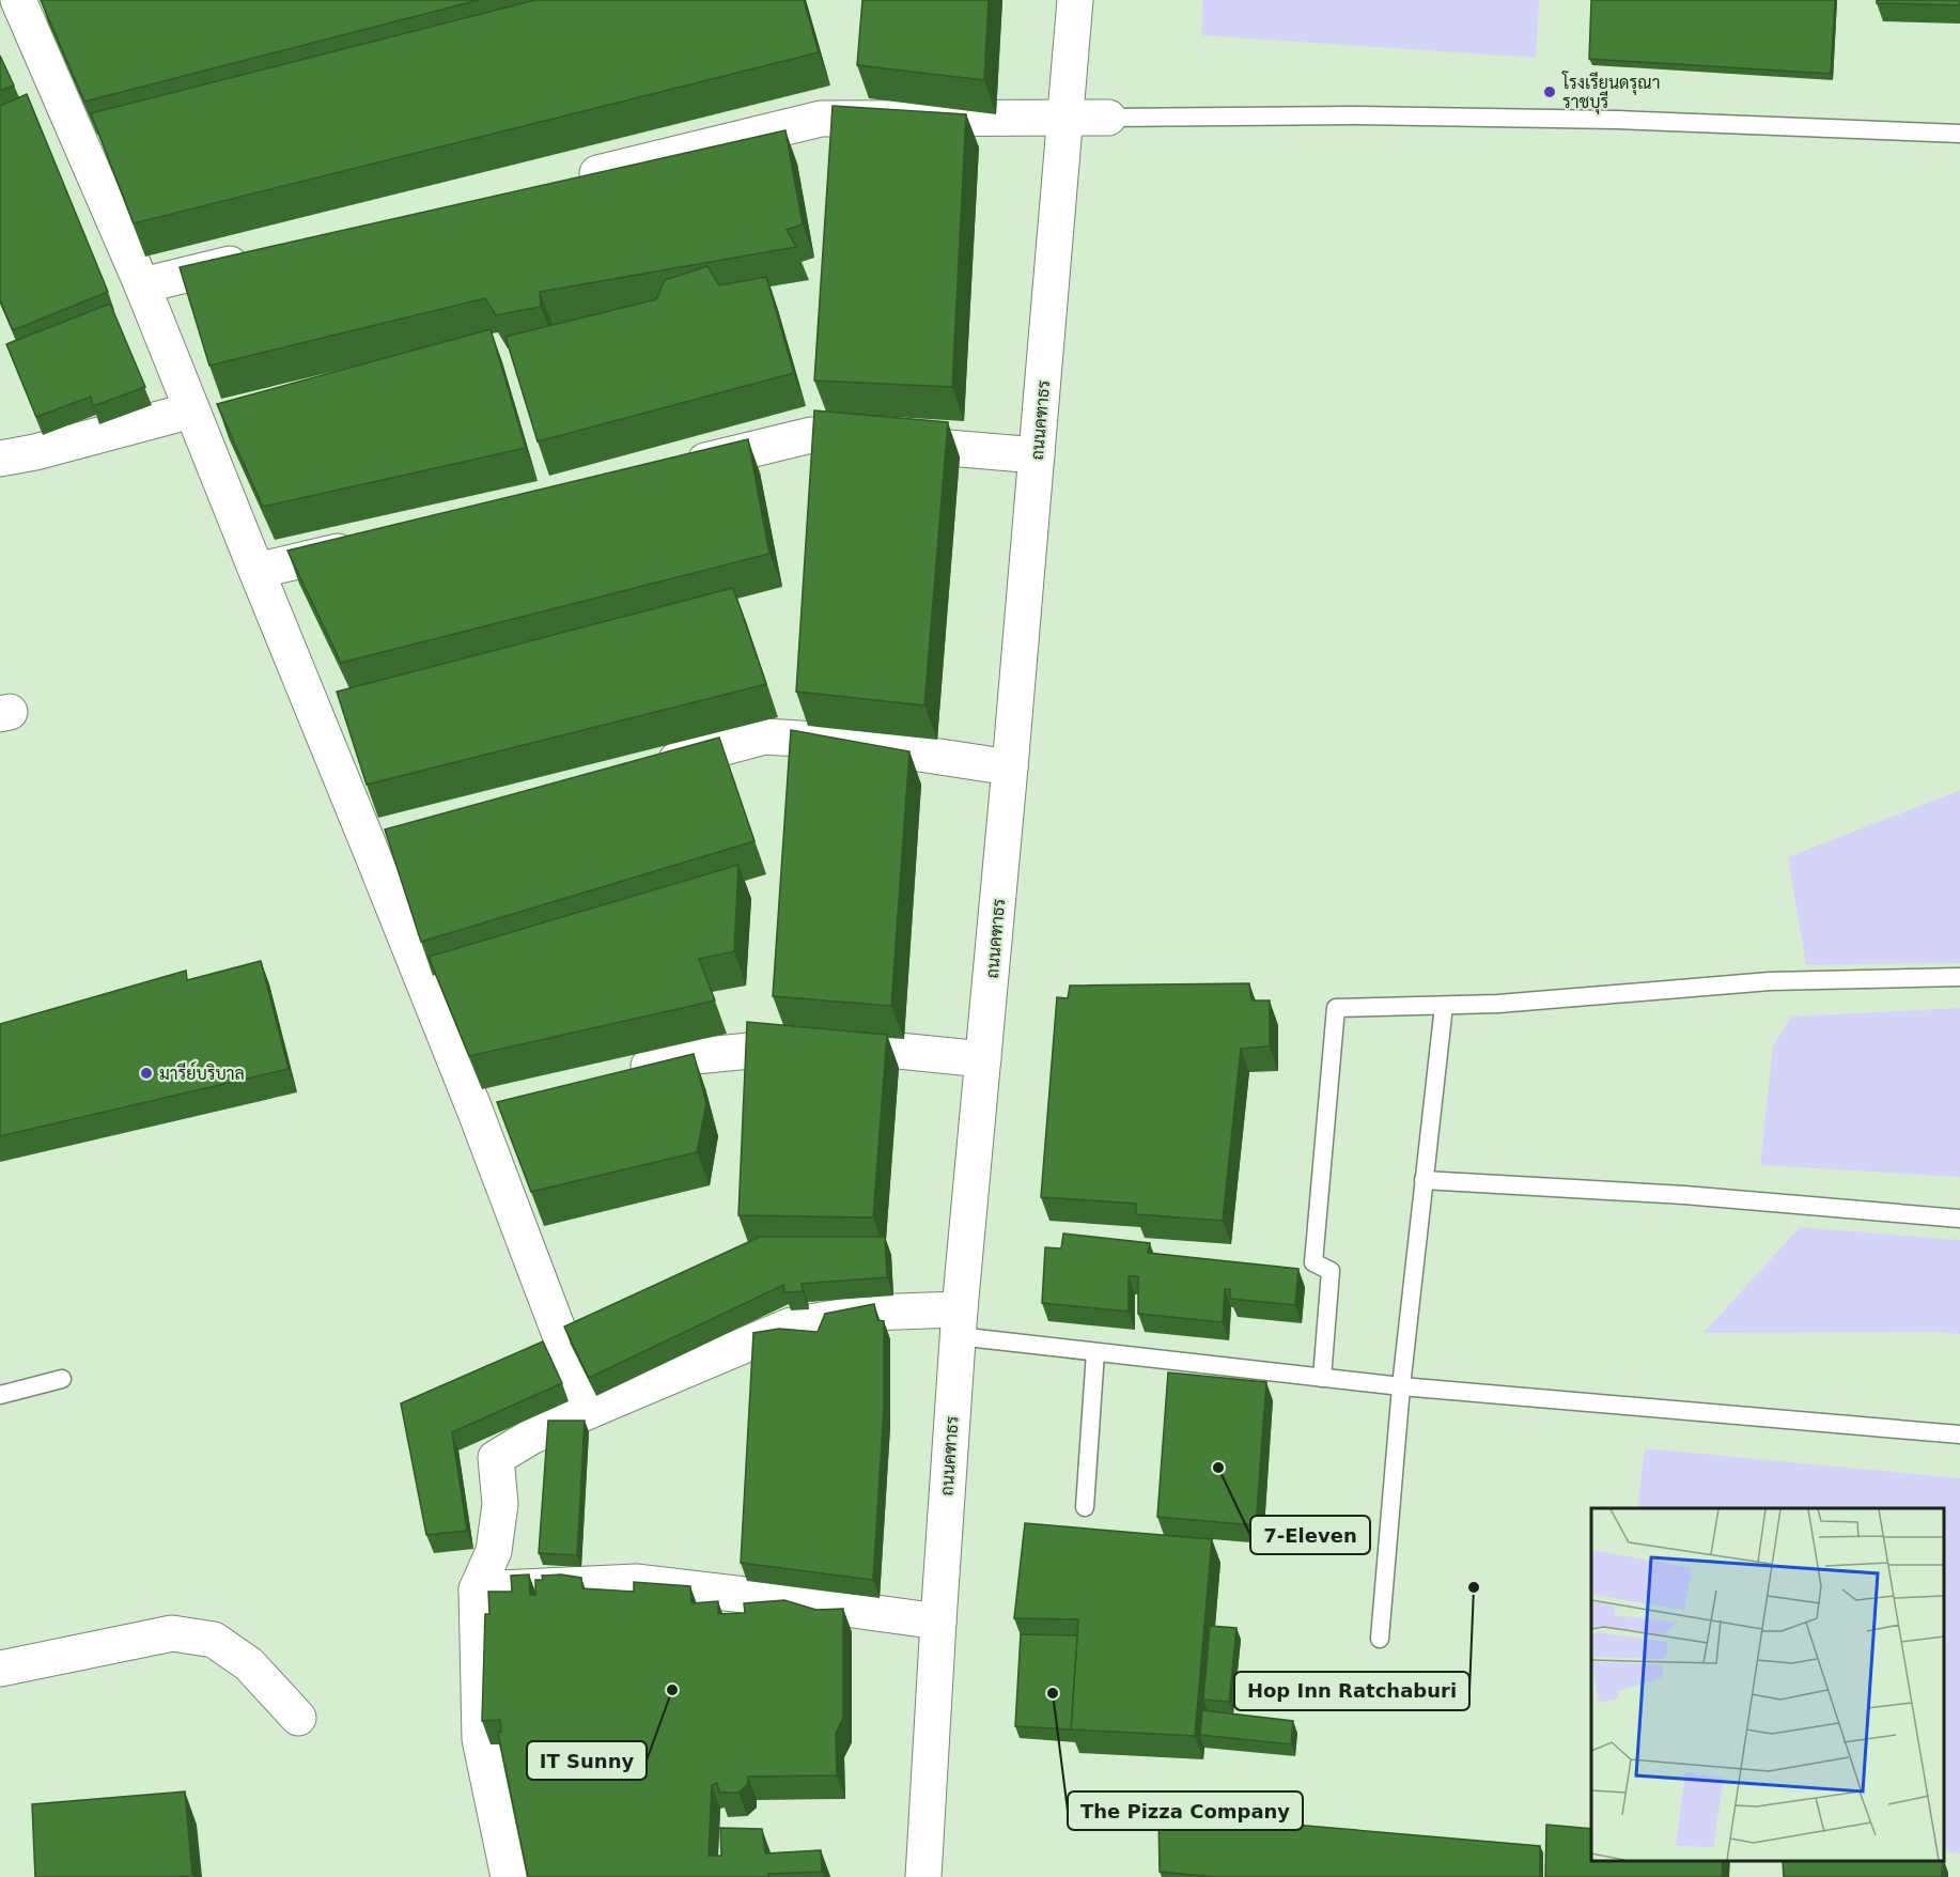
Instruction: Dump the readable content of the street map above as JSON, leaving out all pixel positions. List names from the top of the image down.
{
  "streets": {
    "street": ["ถนนคฑาธร"]
  },
  "places": [
    "โรงเรียนดรุณา ราชบุรี",
    "มารีย์บริบาล",
    "7-Eleven",
    "Hop Inn Ratchaburi",
    "IT Sunny",
    "The Pizza Company"
  ]
}
